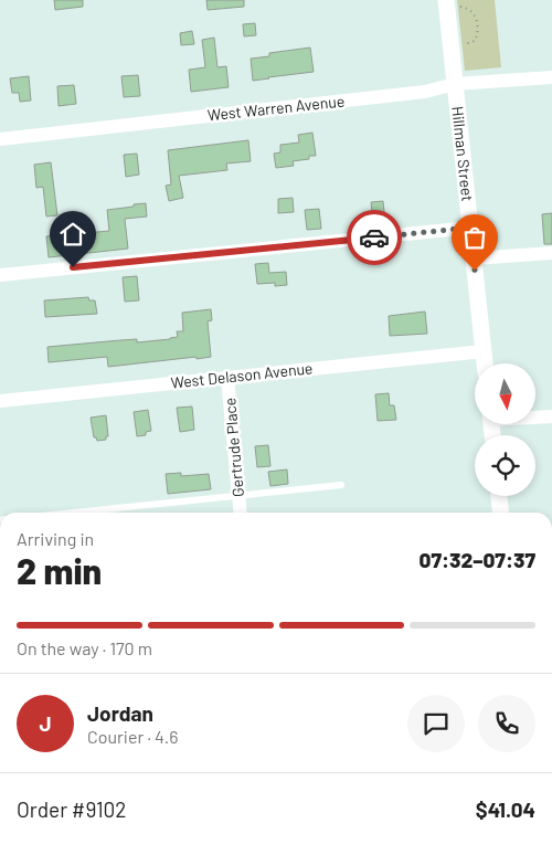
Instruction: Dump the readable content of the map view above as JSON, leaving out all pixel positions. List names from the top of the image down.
{
  "streets": {
    "street": [
      "West Warren Avenue",
      "Hillman Street",
      "West Delason Avenue",
      "Gertrude Place"
    ]
  },
  "crossings": [
    ["West Warren Avenue", "Hillman Street"],
    ["Hillman Street", "West Delason Avenue"],
    ["West Delason Avenue", "Gertrude Place"]
  ],
  "north": "bottom",
  "page": {
    "heading": ["2 min", "Arriving in", "07:32–07:37"],
    "panel": [
      "Jordan",
      "Courier · 4.6",
      "Order #9102",
      "$41.04"
    ],
    "bar": "On the way · 170 m",
    "round": "J"
  }
}
